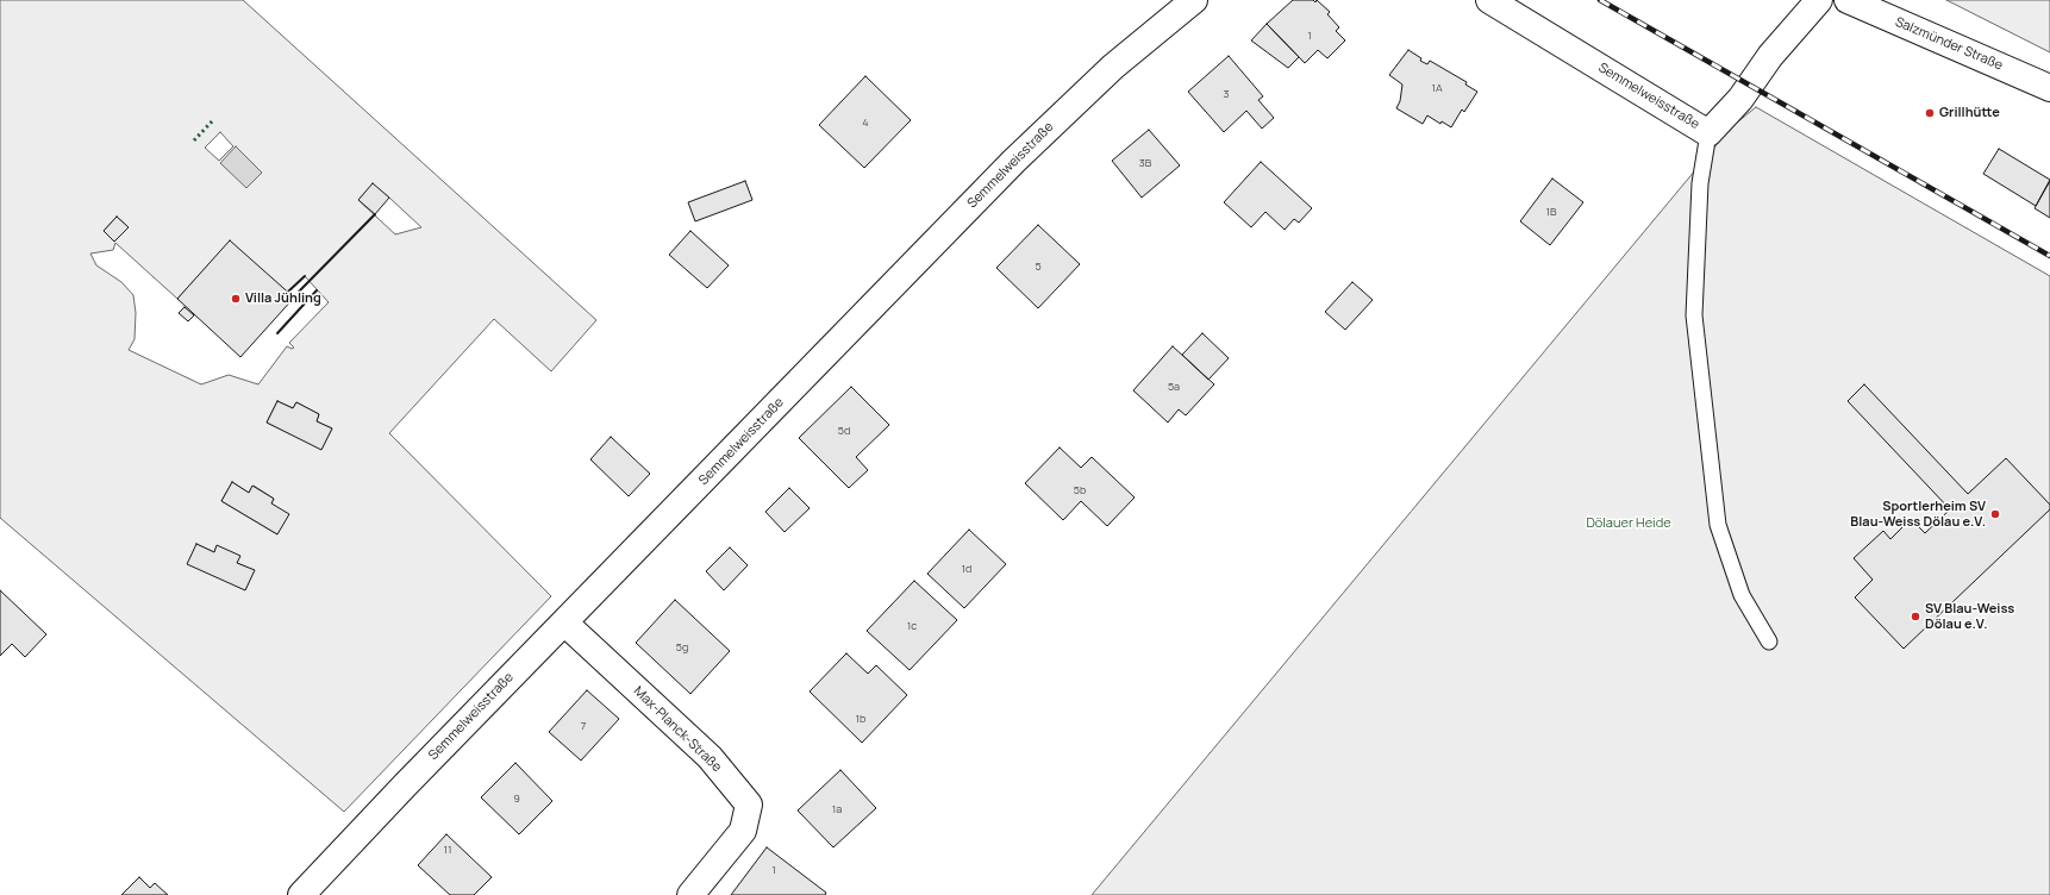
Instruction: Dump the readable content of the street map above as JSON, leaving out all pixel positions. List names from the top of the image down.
{
  "streets": {
    "street": ["Salzmünder Straße", "Semmelweisstraße", "Max-Planck-Straße"]
  },
  "crossings": [
    ["Semmelweisstraße", "Max-Planck-Straße"]
  ],
  "parks": ["Dölauer Heide"],
  "places": [
    "Grillhütte",
    "Villa Jühling",
    "Sportlerheim SV Blau-Weiss Dölau e.V.",
    "SV Blau-Weiss Dölau e.V."
  ],
  "house_numbers": [
    "1",
    "1A",
    "3",
    "4",
    "3B",
    "1B",
    "5",
    "5a",
    "5d",
    "5b",
    "1d",
    "1c",
    "5g",
    "1b",
    "7",
    "9",
    "1a",
    "11",
    "1"
  ]
}
